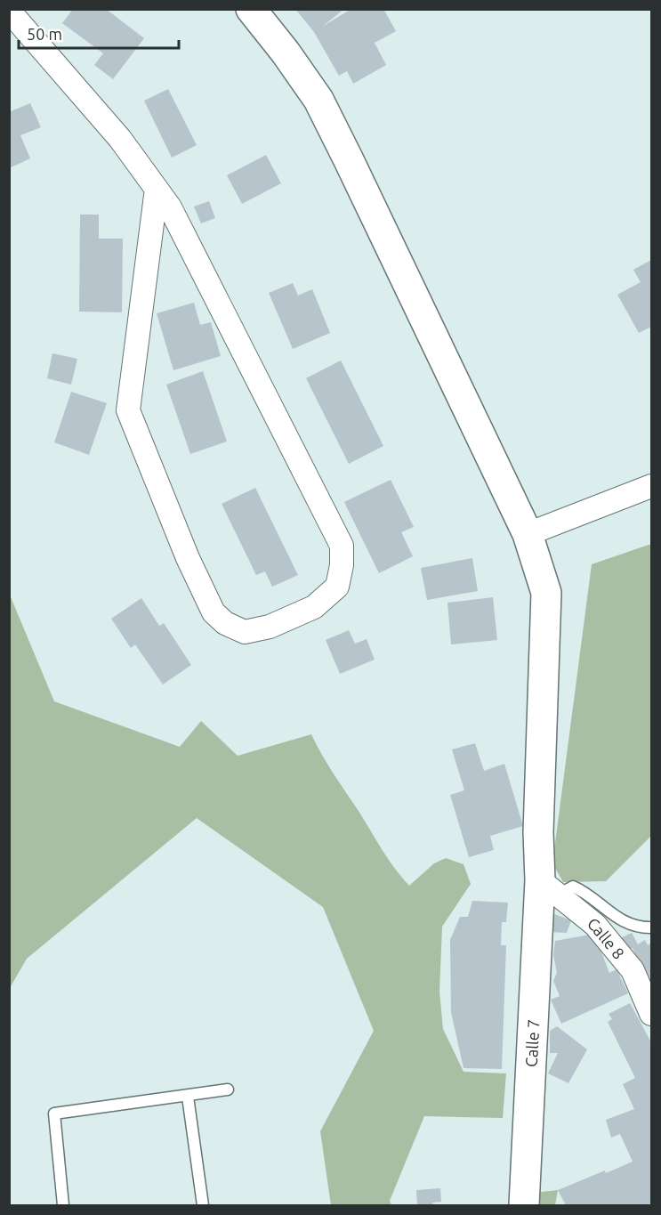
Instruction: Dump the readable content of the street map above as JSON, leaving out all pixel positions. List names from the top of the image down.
{
  "streets": {
    "main road": ["Calle 7"],
    "street": ["Calle 8"]
  },
  "crossings": [
    ["Calle 8", "Calle 7"]
  ],
  "scale_bar": "50 m"
}
